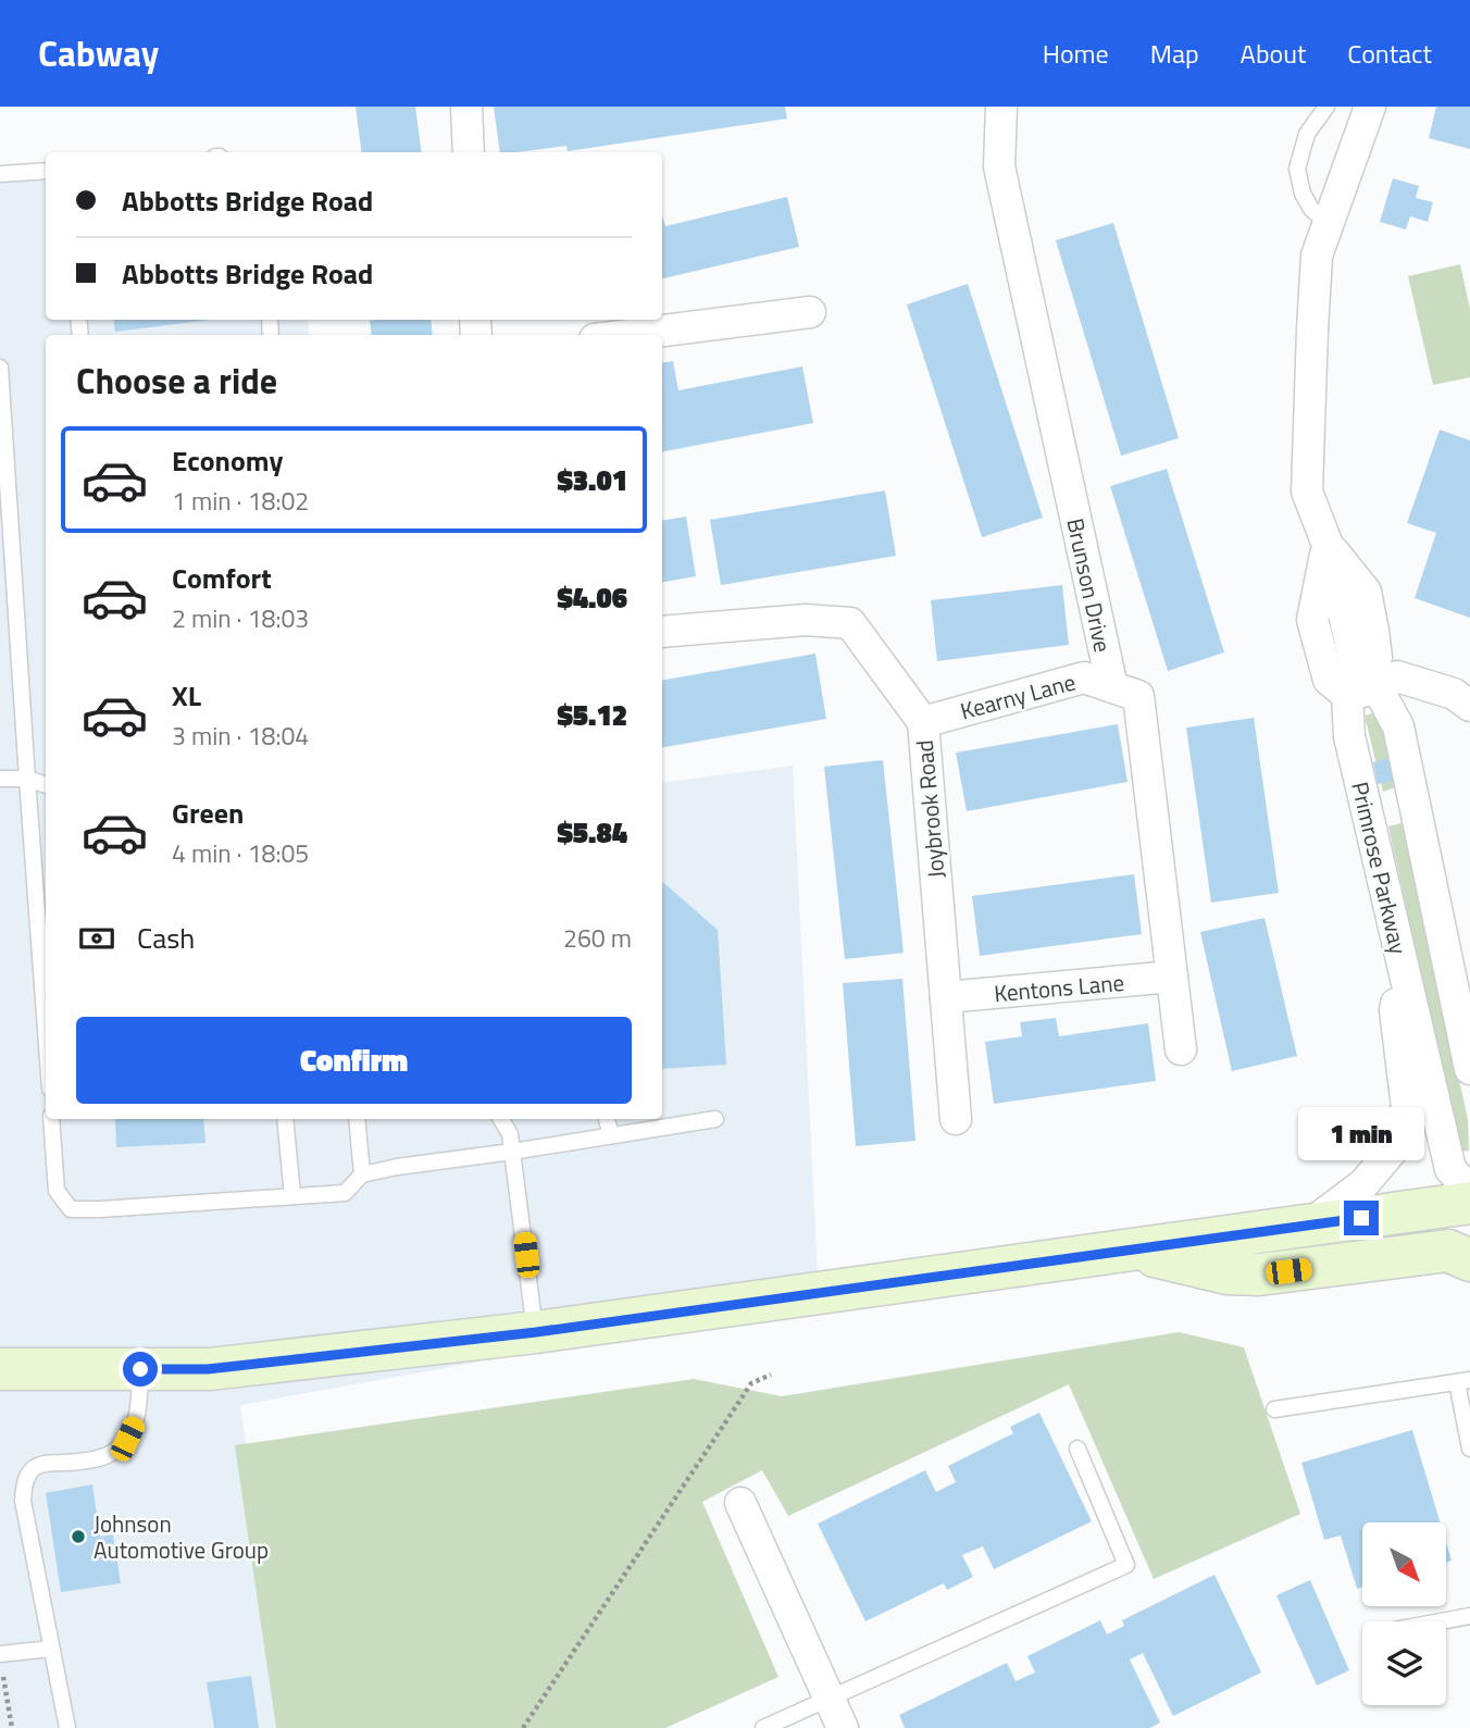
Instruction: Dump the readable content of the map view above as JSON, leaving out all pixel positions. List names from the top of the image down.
{
  "streets": {
    "street": [
      "Brunson Drive",
      "Kearny Lane",
      "Joybrook Road",
      "Primrose Parkway",
      "Kentons Lane"
    ]
  },
  "crossings": [
    ["Brunson Drive", "Kearny Lane"],
    ["Kearny Lane", "Joybrook Road"],
    ["Joybrook Road", "Kentons Lane"]
  ],
  "places": ["Johnson Automotive Group"],
  "north": "bottom right",
  "page": {
    "header": "Cabway",
    "nav": [
      "Home",
      "Map",
      "About",
      "Contact"
    ],
    "banner": ["Abbotts Bridge Road", "Abbotts Bridge Road"],
    "heading": "Choose a ride",
    "list": [
      {
        "name": "Economy",
        "note": "1 min · 18:02",
        "value": "$3.01"
      },
      {
        "name": "Comfort",
        "note": "2 min · 18:03",
        "value": "$4.06"
      },
      {
        "name": "XL",
        "note": "3 min · 18:04",
        "value": "$5.12"
      },
      {
        "name": "Green",
        "note": "4 min · 18:05",
        "value": "$5.84"
      }
    ],
    "pay": ["Cash", "260 m"],
    "buttons": "Confirm",
    "bubble": "1 min"
  }
}
